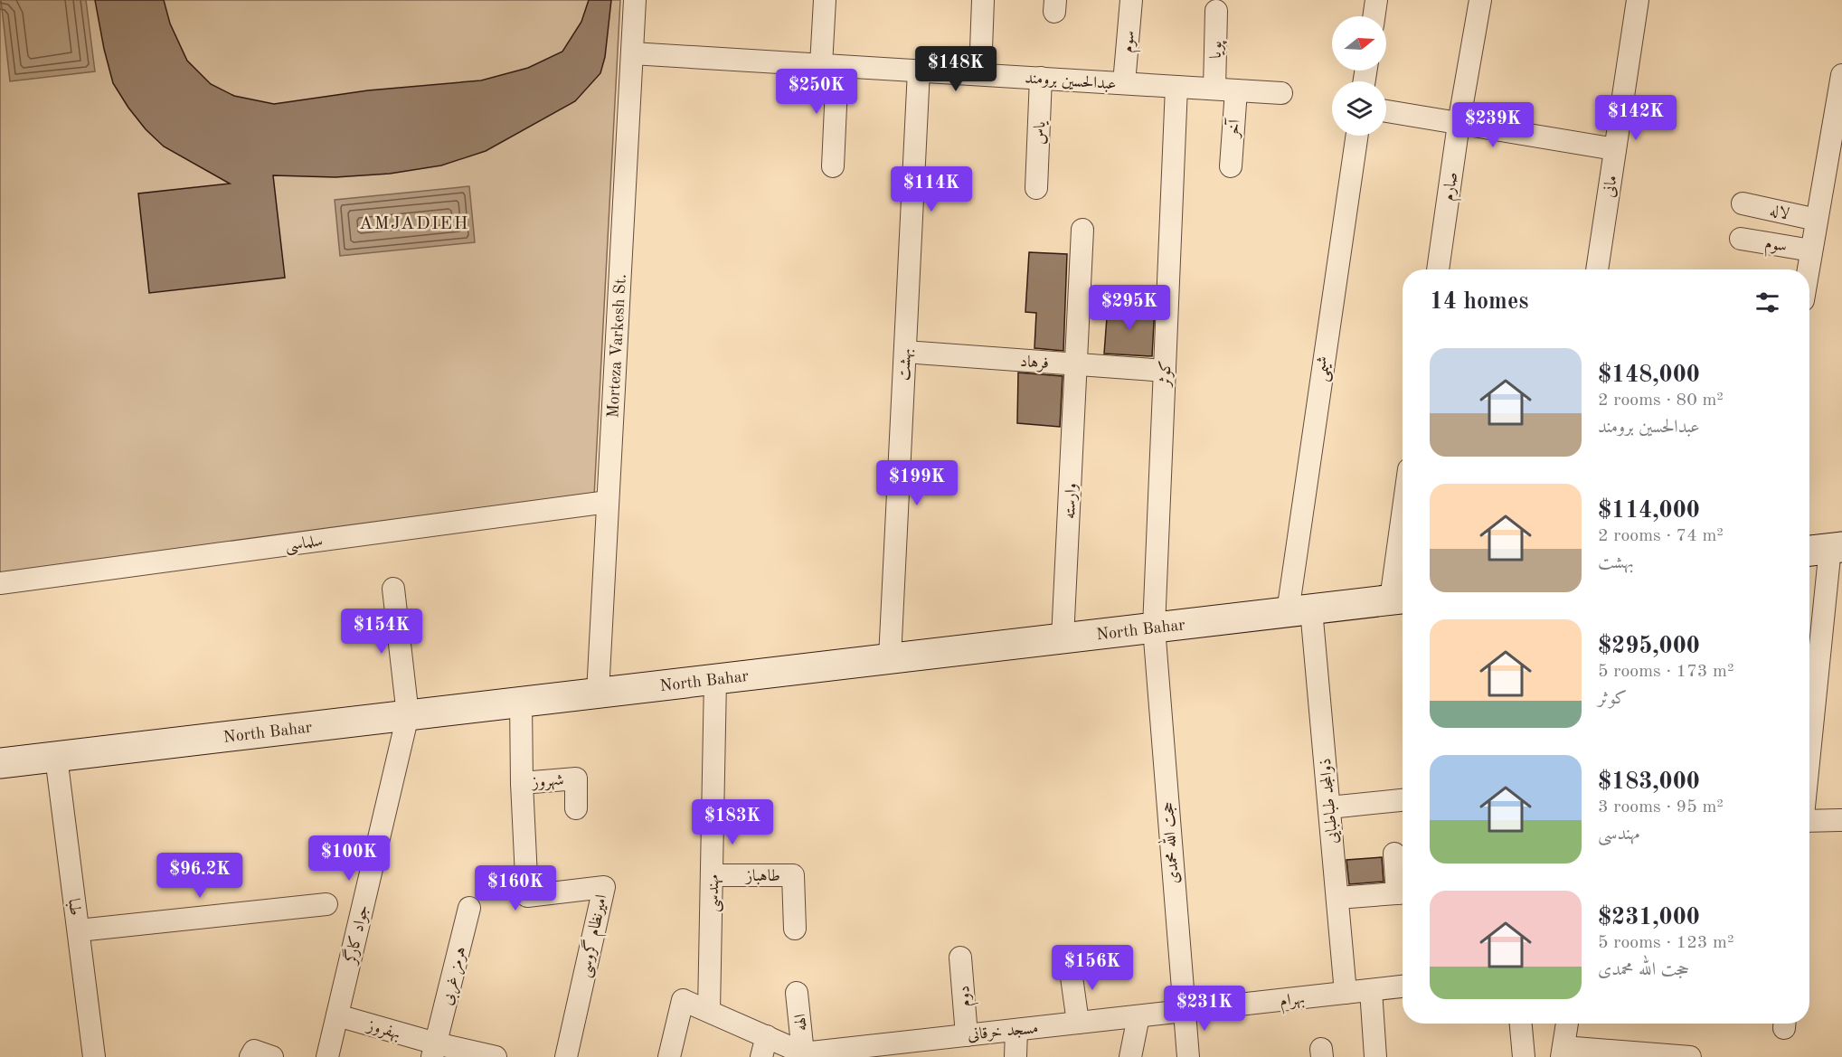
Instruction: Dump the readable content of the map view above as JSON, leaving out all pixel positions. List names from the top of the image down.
{
  "streets": {
    "main road": ["North Bahar"],
    "street": [
      "سوم",
      "پویا",
      "عبدالحسین برومند",
      "آخر",
      "یاس",
      "صارم",
      "مانی",
      "لاله",
      "Morteza Varkesh St.",
      "فرهاد",
      "بهشت",
      "شیمی",
      "کوثر",
      "وارسته",
      "سلماسی",
      "شهروز",
      "ذوالمجد طباطبایی",
      "حجت الله محمدی",
      "طاهباز",
      "مهندسی",
      "طبا",
      "جواد کارگر",
      "امیرنظام گروسی",
      "هرمز غربی",
      "دوم",
      "بهرام",
      "الهه",
      "بهفروز",
      "مسجد خرقانی"
    ]
  },
  "crossings": [
    ["سوم", "عبدالحسین برومند"],
    ["پویا", "عبدالحسین برومند"],
    ["عبدالحسین برومند", "آخر"],
    ["عبدالحسین برومند", "یاس"],
    ["عبدالحسین برومند", "Morteza Varkesh St."],
    ["عبدالحسین برومند", "بهشت"],
    ["عبدالحسین برومند", "کوثر"],
    ["Morteza Varkesh St.", "سلماسی"],
    ["Morteza Varkesh St.", "North Bahar"],
    ["فرهاد", "بهشت"],
    ["فرهاد", "کوثر"],
    ["فرهاد", "وارسته"],
    ["بهشت", "North Bahar"],
    ["شیمی", "North Bahar"],
    ["شیمی", "ذوالمجد طباطبایی"],
    ["کوثر", "North Bahar"],
    ["کوثر", "حجت الله محمدی"],
    ["وارسته", "North Bahar"],
    ["North Bahar", "ذوالمجد طباطبایی"],
    ["North Bahar", "حجت الله محمدی"],
    ["North Bahar", "مهندسی"],
    ["North Bahar", "طبا"],
    ["North Bahar", "جواد کارگر"],
    ["North Bahar", "امیرنظام گروسی"],
    ["شهروز", "امیرنظام گروسی"],
    ["ذوالمجد طباطبایی", "بهرام"],
    ["حجت الله محمدی", "مسجد خرقانی"],
    ["طاهباز", "مهندسی"],
    ["جواد کارگر", "بهفروز"],
    ["هرمز غربی", "بهفروز"],
    ["دوم", "مسجد خرقانی"],
    ["الهه", "مسجد خرقانی"]
  ],
  "districts": ["AMJADIEH"],
  "north": "right",
  "page": {
    "price": [
      "$148K",
      "$250K",
      "$142K",
      "$239K",
      "$114K",
      "$295K",
      "$199K",
      "$154K",
      "$183K",
      "$100K",
      "$96.2K",
      "$160K",
      "$156K",
      "$231K"
    ],
    "heading": "14 homes",
    "list": [
      {
        "name": "$148,000",
        "note": "2 rooms · 80 m² · عبدالحسین برومند"
      },
      {
        "name": "$114,000",
        "note": "2 rooms · 74 m² · بهشت"
      },
      {
        "name": "$295,000",
        "note": "5 rooms · 173 m² · کوثر"
      },
      {
        "name": "$183,000",
        "note": "3 rooms · 95 m² · مهندسی"
      },
      {
        "name": "$231,000",
        "note": "5 rooms · 123 m² · حجت الله محمدی"
      }
    ]
  }
}
